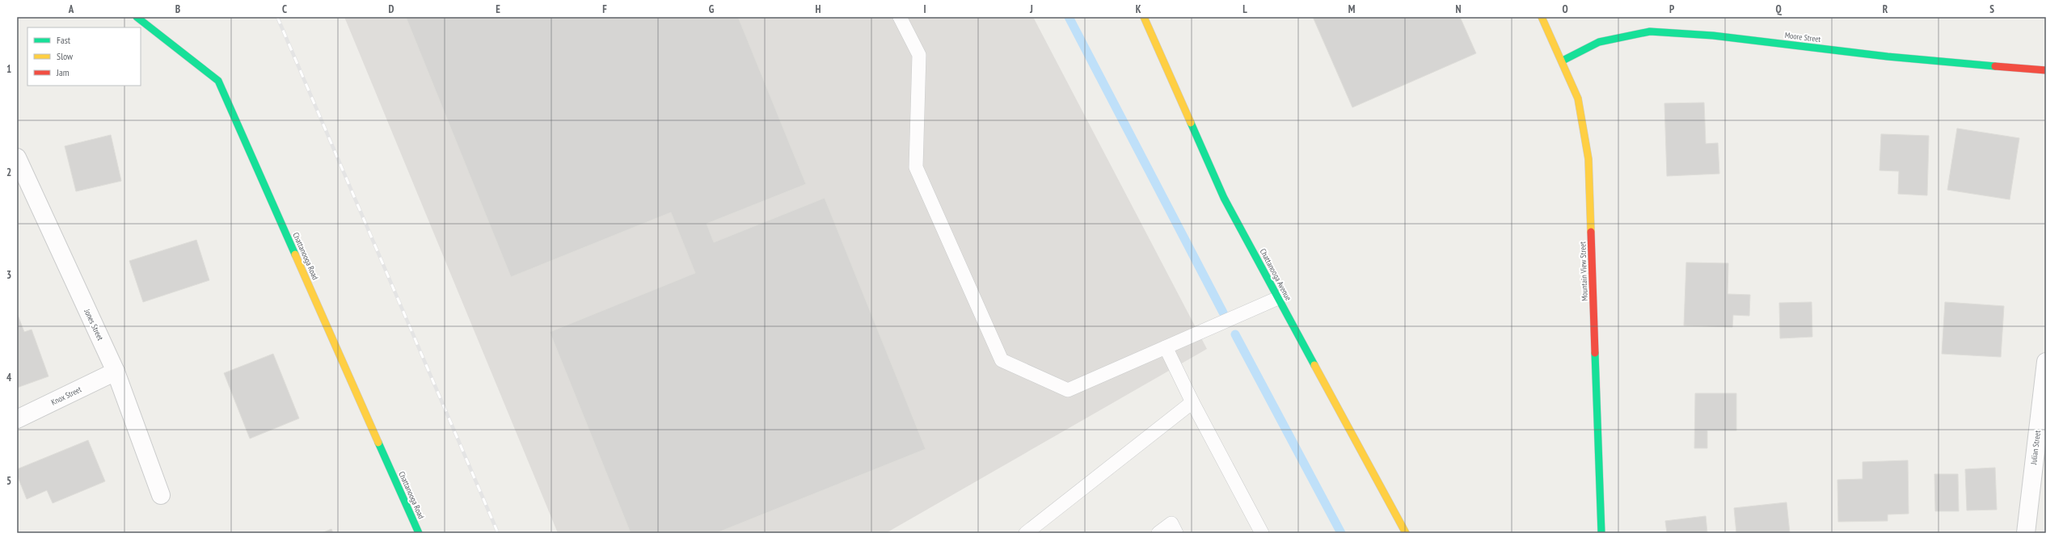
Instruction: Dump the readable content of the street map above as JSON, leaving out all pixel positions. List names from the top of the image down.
{
  "streets": {
    "street": [
      "Moore Street",
      "Chattanooga Road",
      "Mountain View Street",
      "Chattanooga Avenue",
      "Jones Street",
      "Knox Street",
      "Julian Street"
    ]
  },
  "crossings": [
    ["Moore Street", "Mountain View Street"],
    ["Jones Street", "Knox Street"]
  ],
  "legend": ["Fast", "Slow", "Jam"],
  "grid": {
    "columns": [
      "A",
      "B",
      "C",
      "D",
      "E",
      "F",
      "G",
      "H",
      "I",
      "J",
      "K",
      "L",
      "M",
      "N",
      "O",
      "P",
      "Q",
      "R",
      "S"
    ],
    "rows": [
      "1",
      "2",
      "3",
      "4",
      "5"
    ]
  }
}
